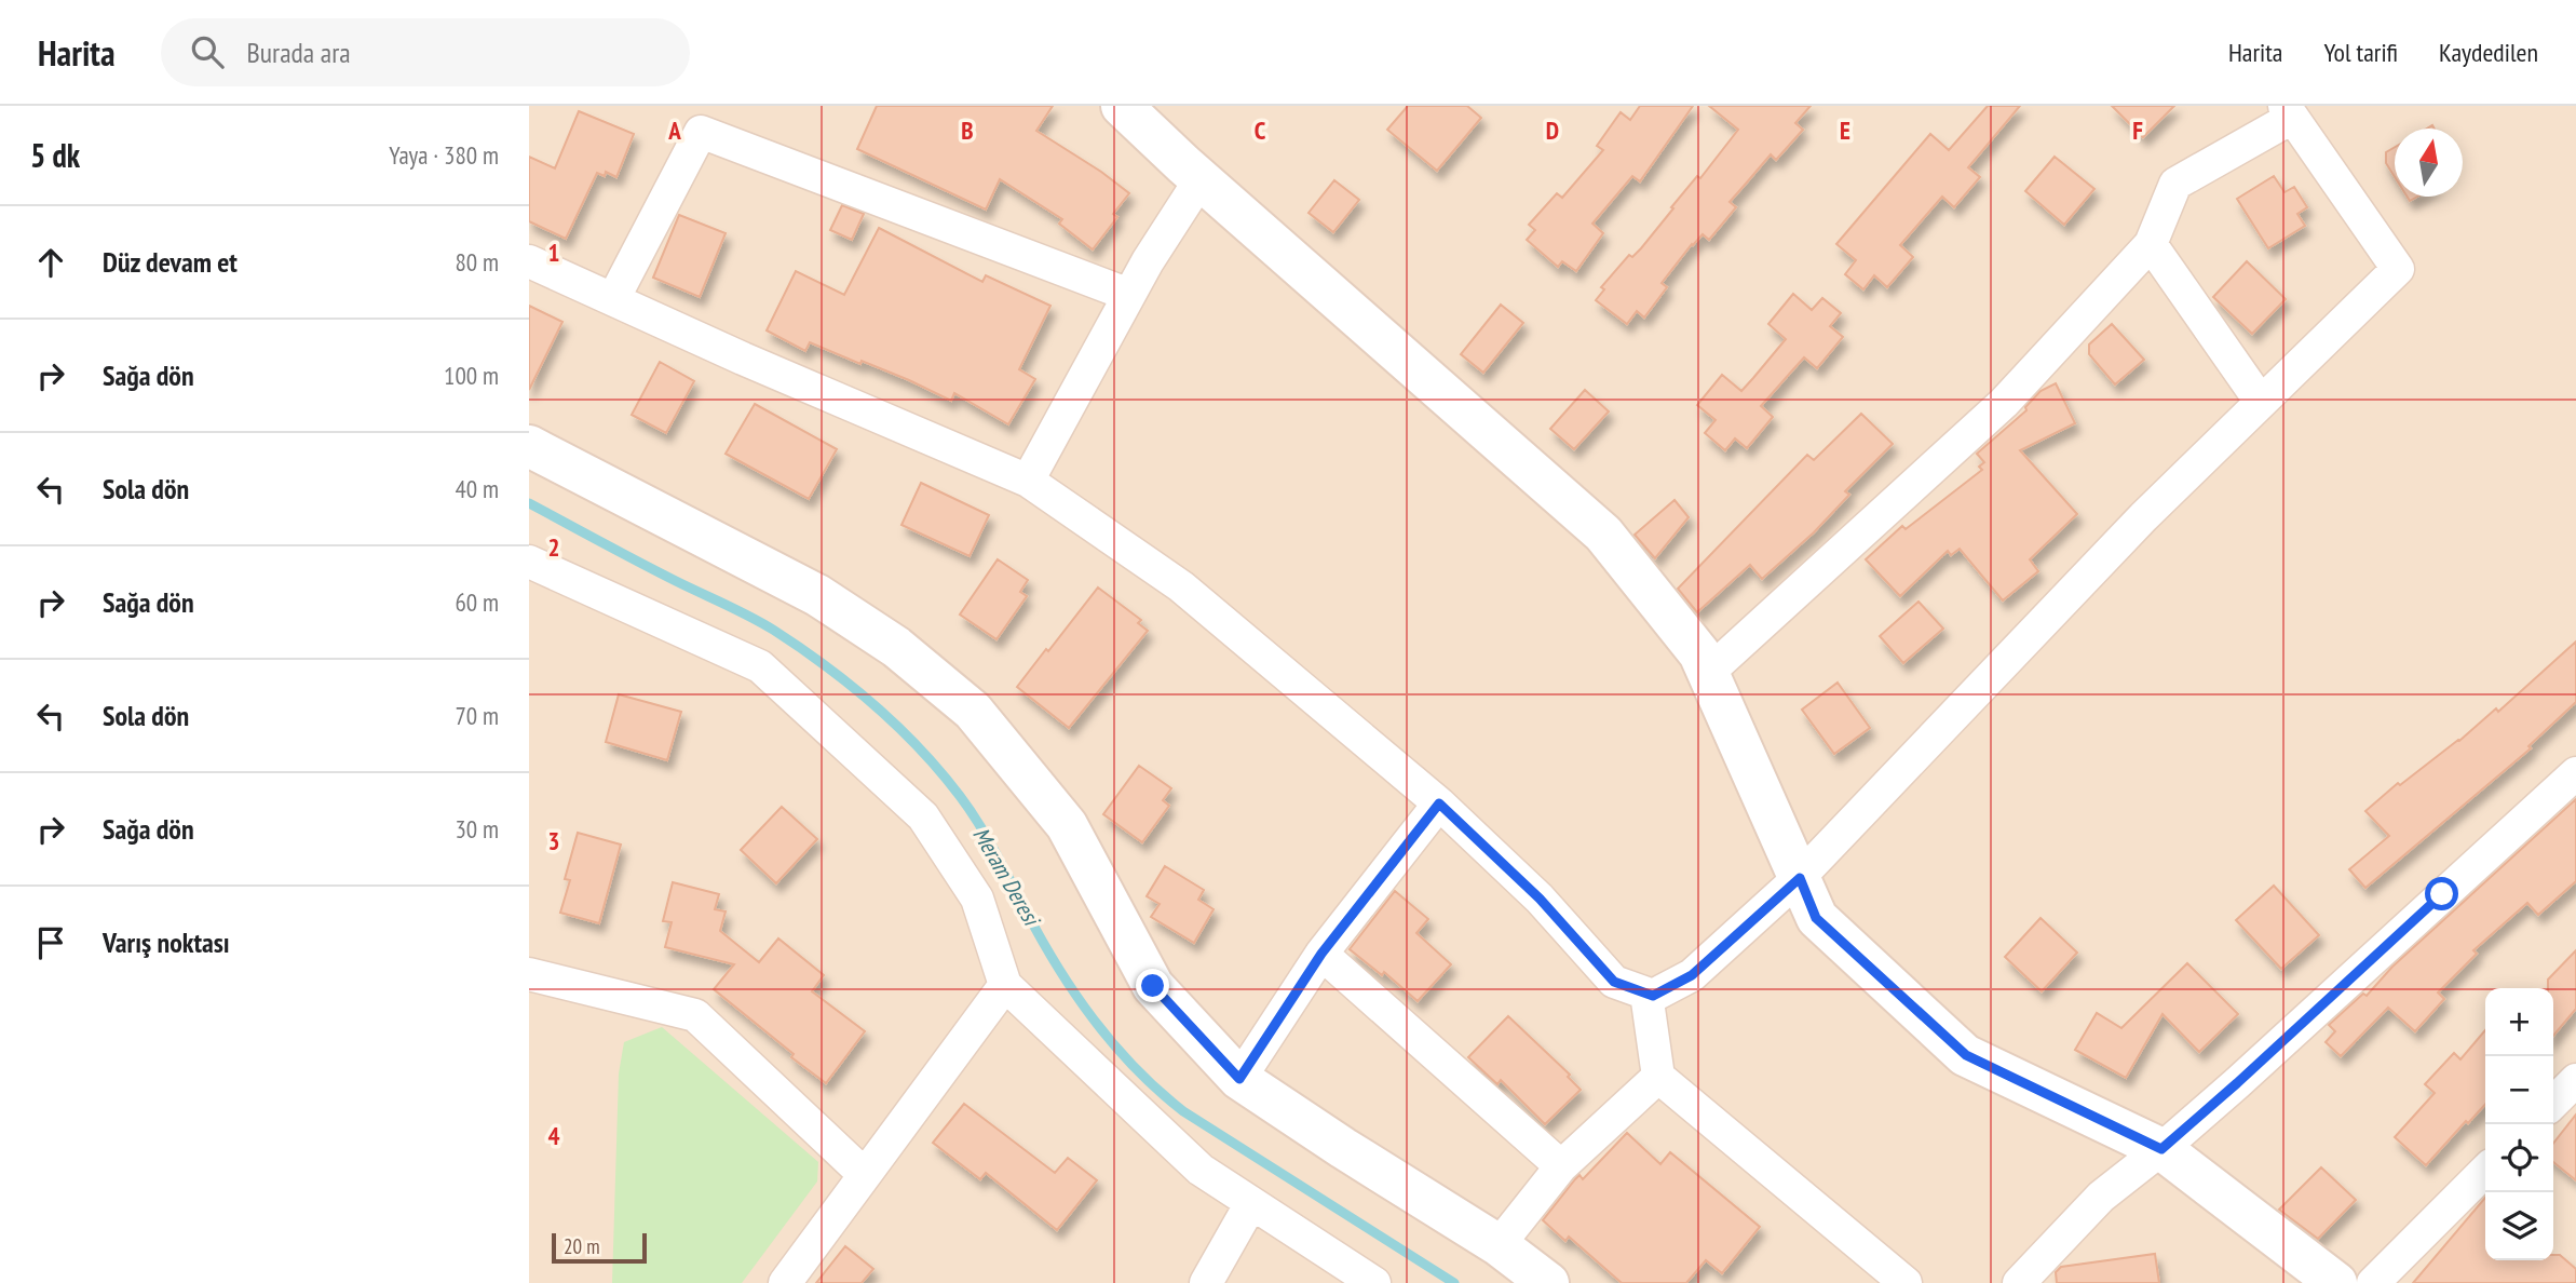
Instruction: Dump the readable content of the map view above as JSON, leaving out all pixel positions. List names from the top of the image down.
{
  "water": ["Meram Deresi"],
  "scale_bar": "20 m",
  "north": "top",
  "page": {
    "header": "Harita",
    "search": "Burada ara",
    "nav": ["Harita", "Yol tarifi", "Kaydedilen"],
    "heading": ["5 dk", "Yaya · 380 m"],
    "list": [
      ["Düz devam et", "80 m"],
      ["Sağa dön", "100 m"],
      ["Sola dön", "40 m"],
      ["Sağa dön", "60 m"],
      ["Sola dön", "70 m"],
      ["Sağa dön", "30 m"],
      "Varış noktası"
    ],
    "map_buttons": ["+", "−"],
    "scale": "20 m"
  },
  "grid": {
    "columns": [
      "A",
      "B",
      "C",
      "D",
      "E",
      "F"
    ],
    "rows": [
      "1",
      "2",
      "3",
      "4"
    ]
  }
}
